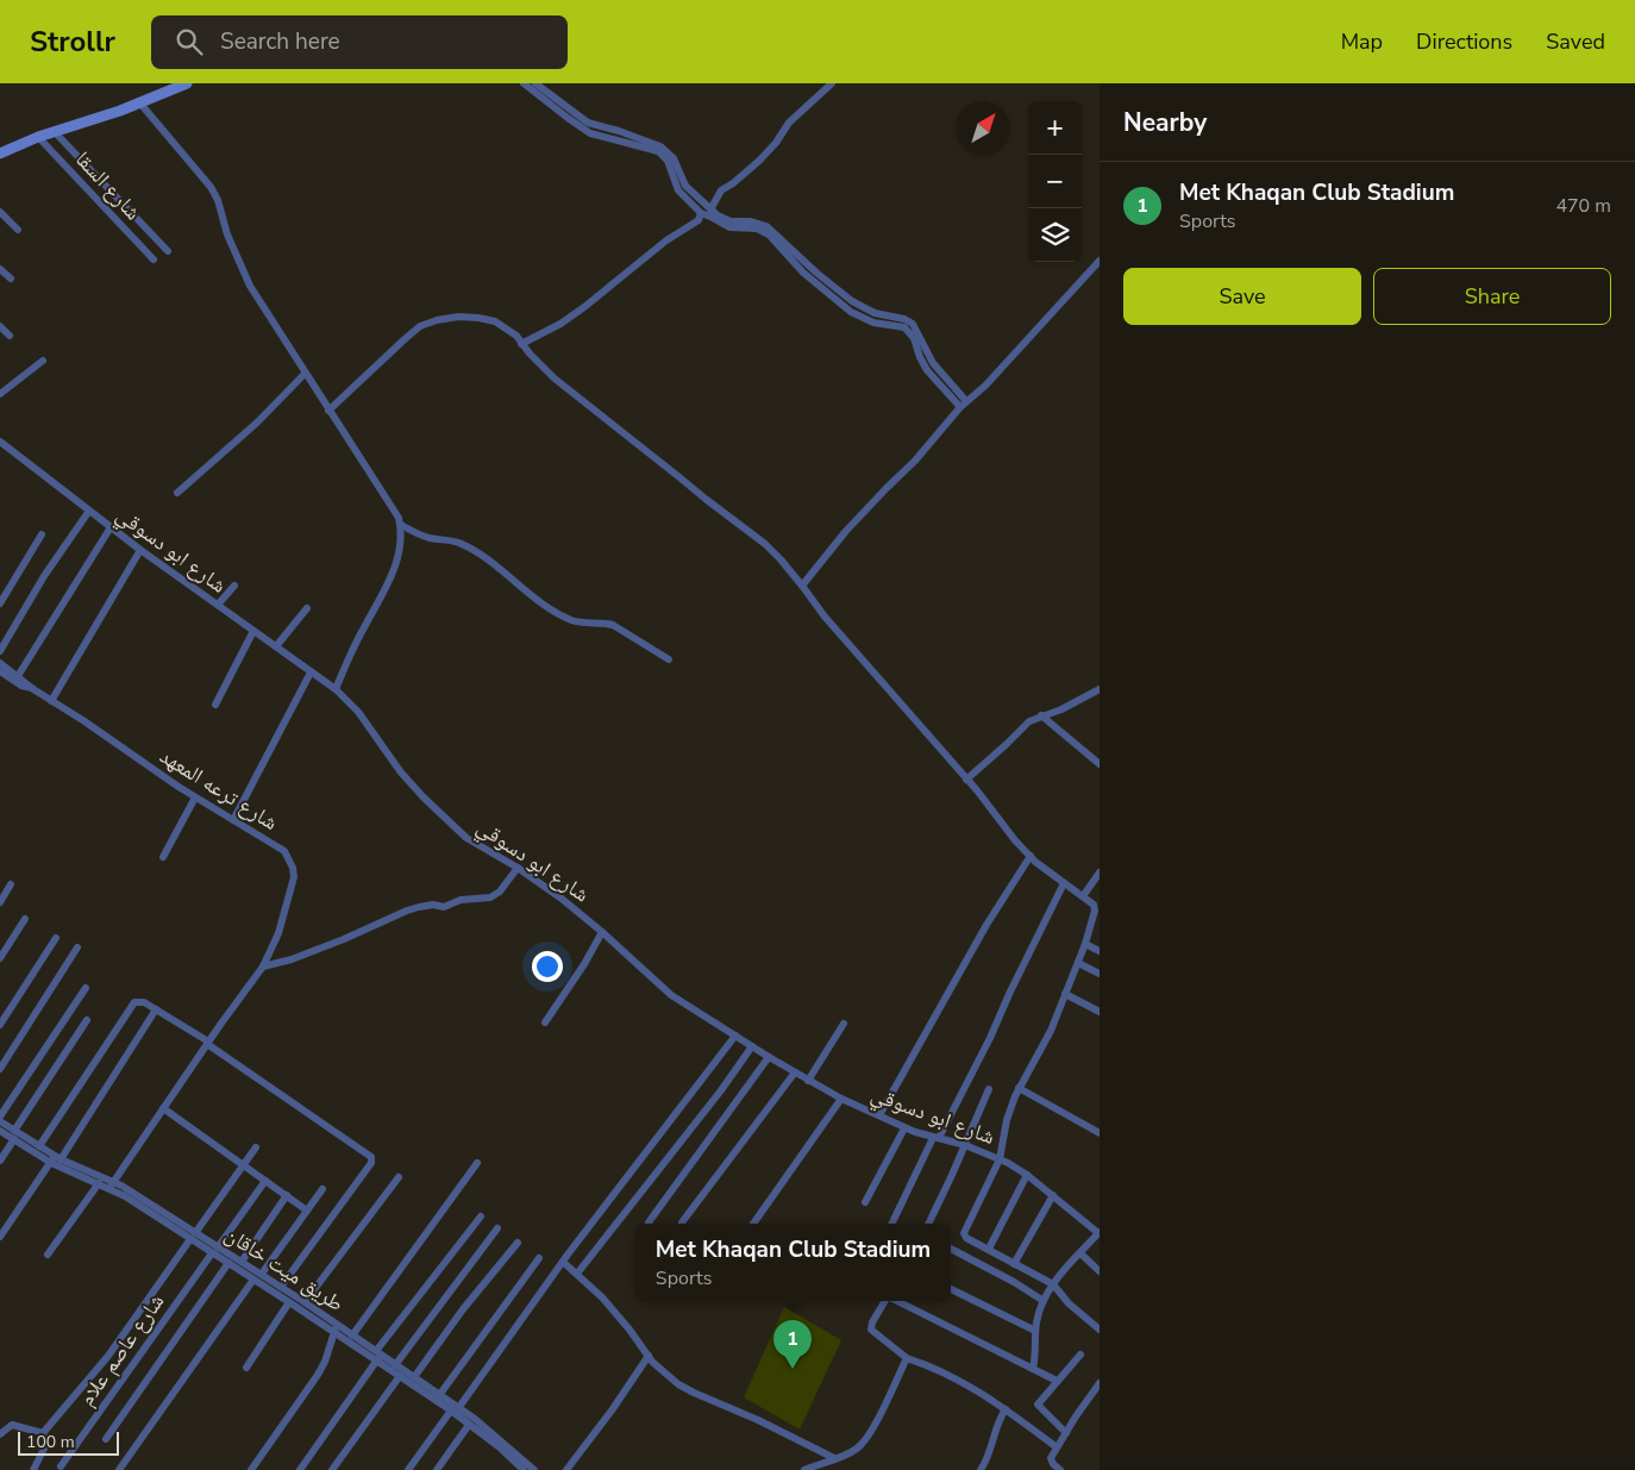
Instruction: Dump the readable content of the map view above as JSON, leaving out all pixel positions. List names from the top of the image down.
{
  "streets": {
    "street": [
      "شارع السقا",
      "شارع ابو دسوقي",
      "شارع ترعه المعهد",
      "طريق ميت خاقان",
      "شارع عاصم علام"
    ]
  },
  "crossings": [
    ["شارع ترعه المعهد", "طريق ميت خاقان"],
    ["طريق ميت خاقان", "شارع عاصم علام"]
  ],
  "scale_bar": "100 m",
  "north": "top right",
  "page": {
    "header": "Strollr",
    "search": "Search here",
    "nav": ["Map", "Directions", "Saved"],
    "heading": "Nearby",
    "map_buttons": ["+", "−"],
    "list": [
      {
        "mark": "1",
        "name": "Met Khaqan Club Stadium",
        "note": "Sports",
        "value": "470 m"
      }
    ],
    "buttons": ["Save", "Share"],
    "popup": ["Met Khaqan Club Stadium", "Sports"],
    "pins": "1",
    "scale": "100 m"
  }
}
